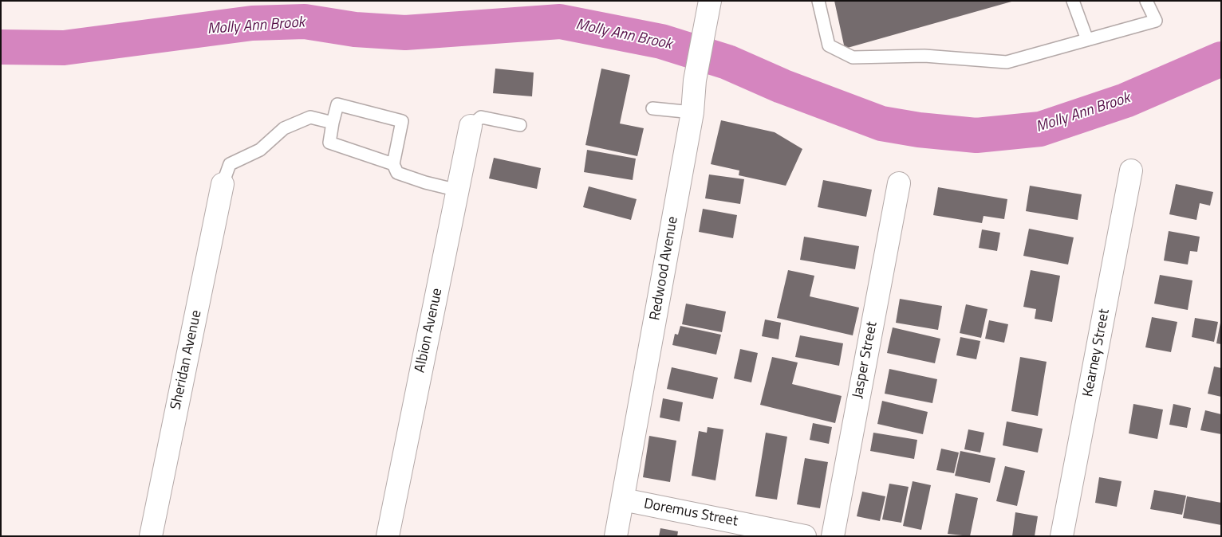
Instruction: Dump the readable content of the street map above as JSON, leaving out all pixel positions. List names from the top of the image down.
{
  "streets": {
    "street": [
      "Redwood Avenue",
      "Albion Avenue",
      "Kearney Street",
      "Sheridan Avenue",
      "Jasper Street",
      "Doremus Street"
    ]
  },
  "crossings": [
    ["Redwood Avenue", "Doremus Street"]
  ],
  "water": ["Molly Ann Brook"]
}
